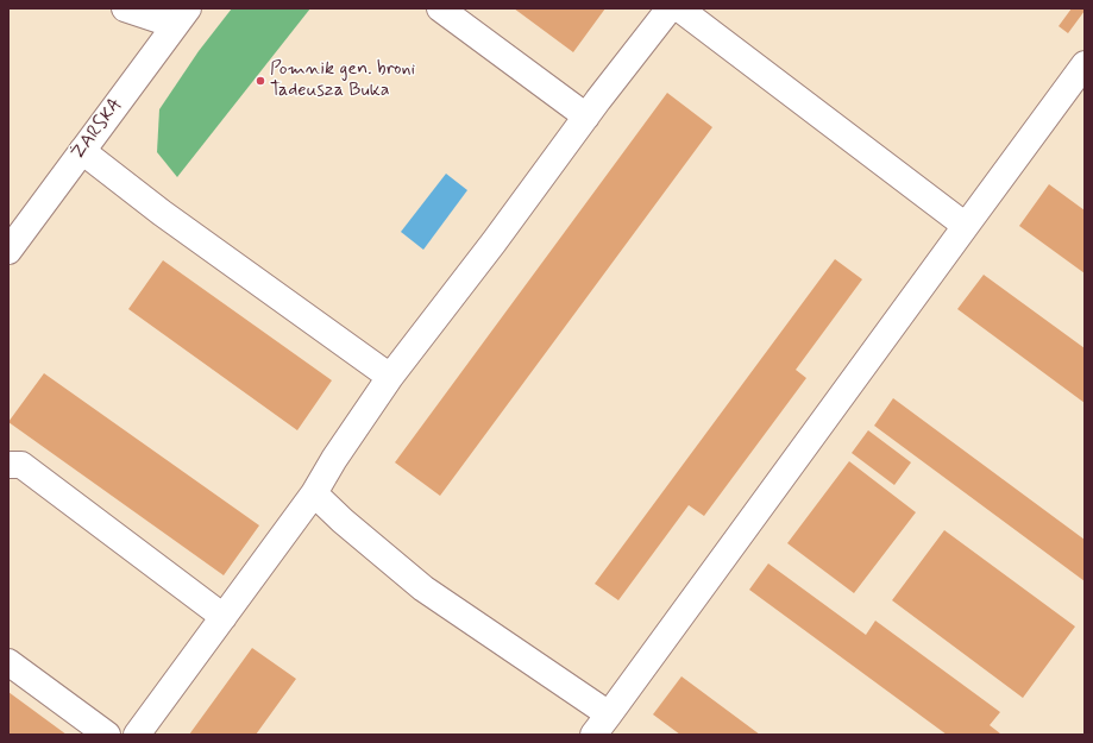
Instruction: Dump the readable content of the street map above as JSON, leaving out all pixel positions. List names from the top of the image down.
{
  "streets": {
    "main road": ["ŻARSKA"]
  },
  "places": ["Pomnik gen. broni Tadeusza Buka"]
}
